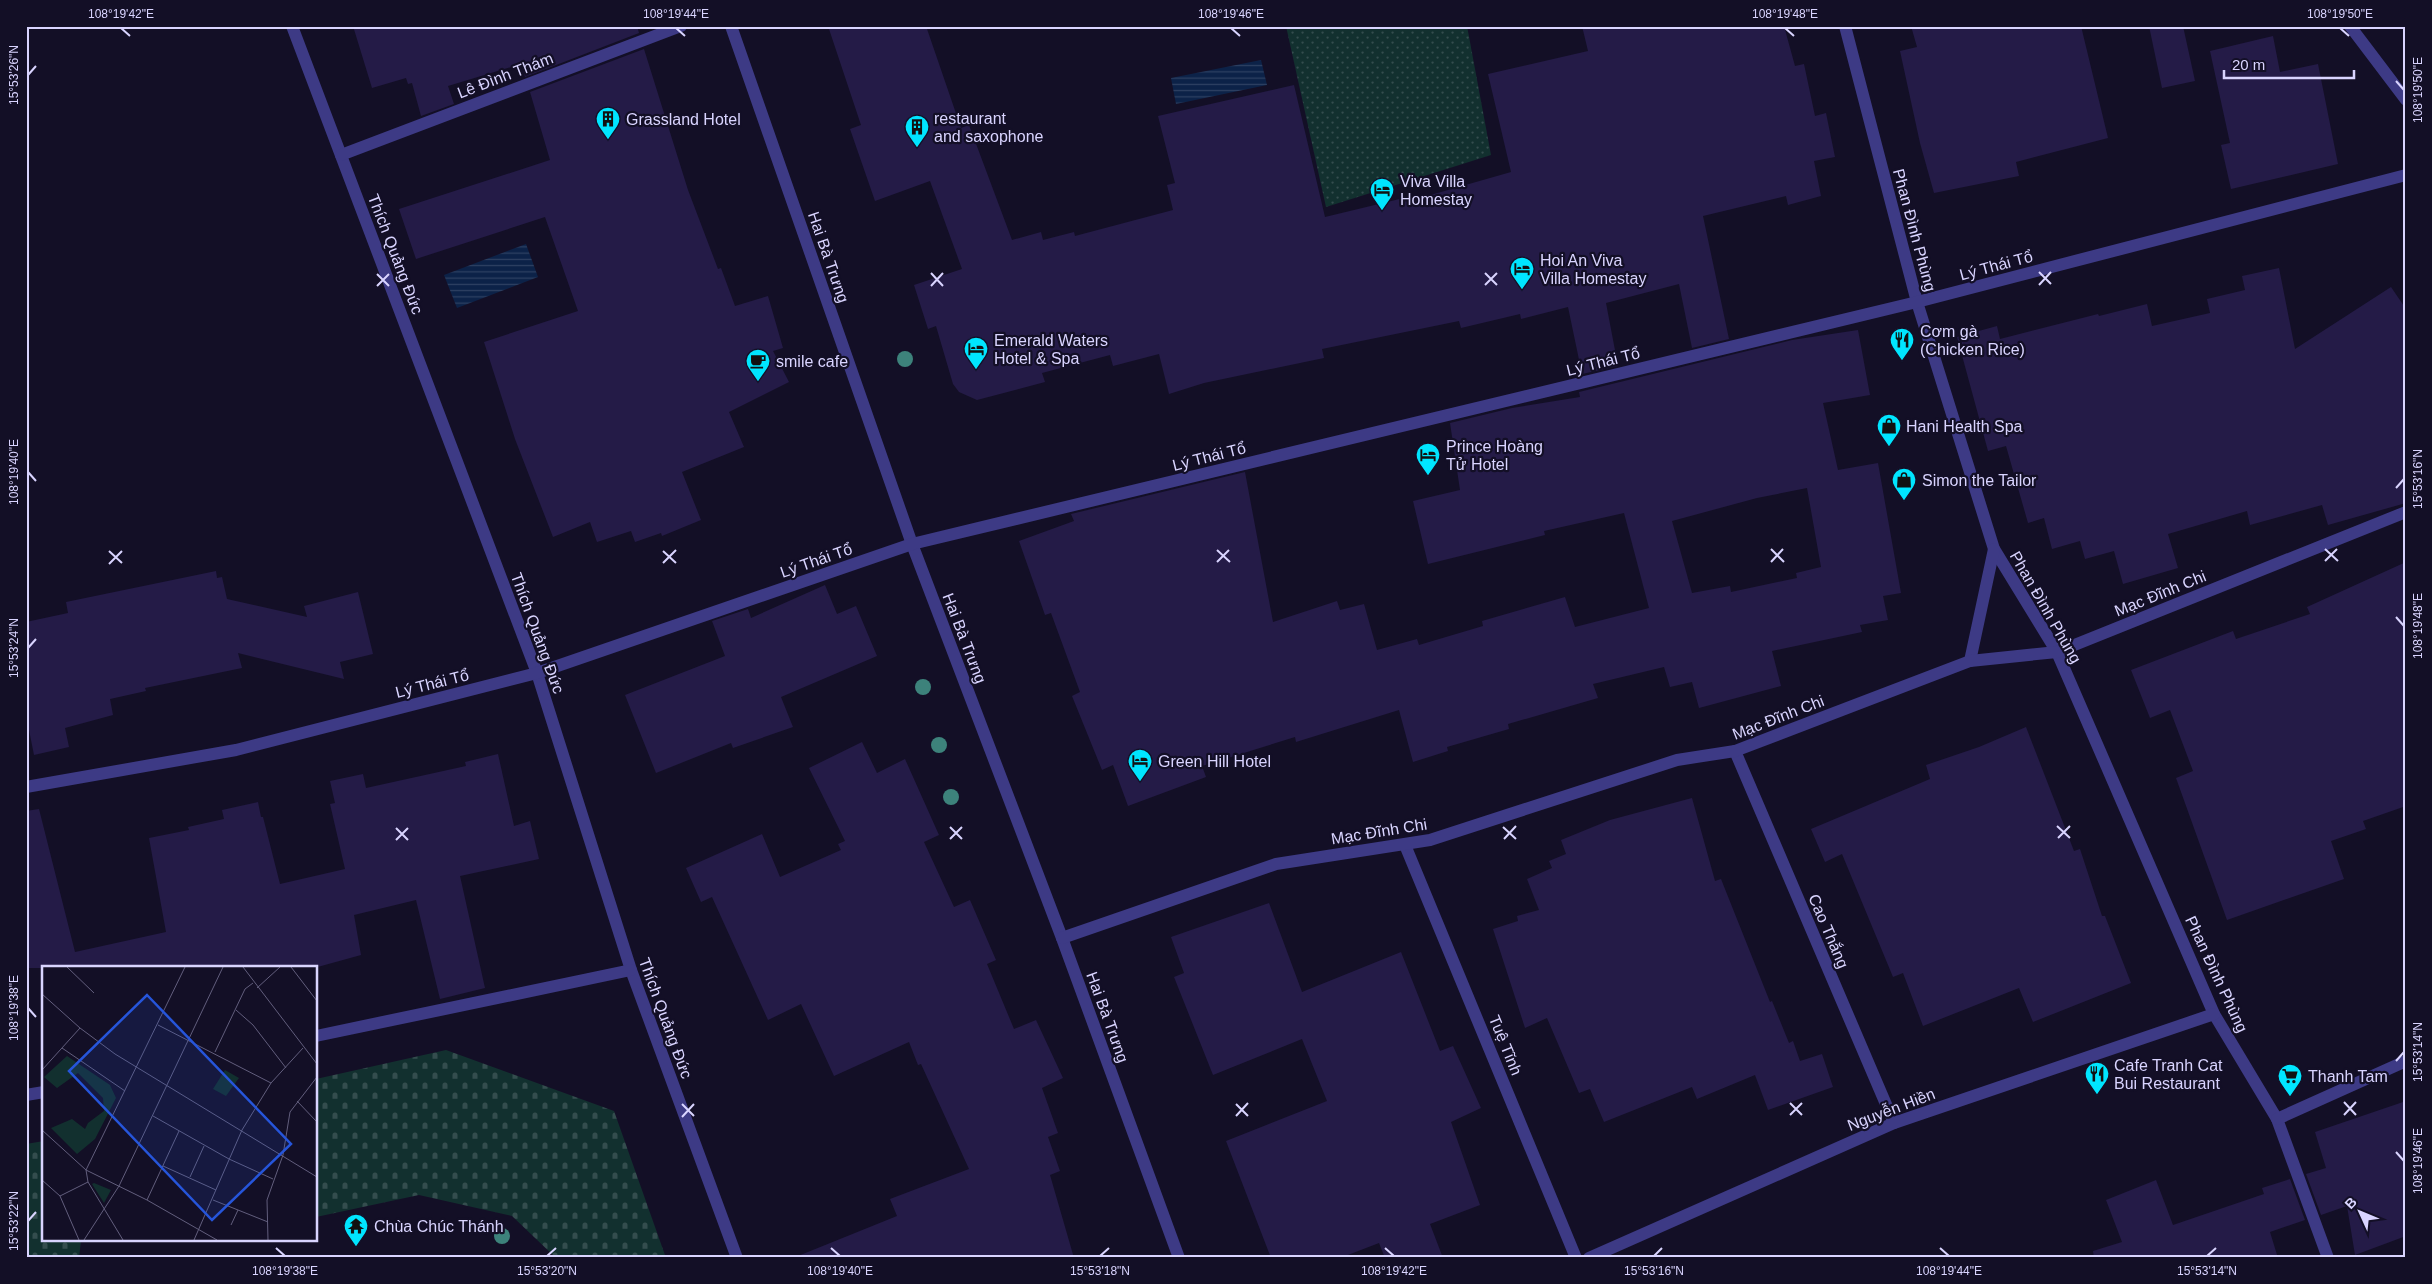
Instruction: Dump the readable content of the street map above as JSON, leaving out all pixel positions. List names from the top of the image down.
{
  "streets": {
    "street": [
      "Lê Đình Thám",
      "Phan Đình Phùng",
      "Thích Quảng Đức",
      "Hai Bà Trưng",
      "Lý Thái Tổ",
      "Mạc Đĩnh Chi",
      "Cao Thắng",
      "Tuệ Tĩnh",
      "Nguyễn Hiền"
    ]
  },
  "crossings": [
    ["Lê Đình Thám", "Thích Quảng Đức"],
    ["Phan Đình Phùng", "Lý Thái Tổ"],
    ["Phan Đình Phùng", "Mạc Đĩnh Chi"],
    ["Phan Đình Phùng", "Nguyễn Hiền"],
    ["Thích Quảng Đức", "Lý Thái Tổ"],
    ["Hai Bà Trưng", "Lý Thái Tổ"],
    ["Hai Bà Trưng", "Mạc Đĩnh Chi"],
    ["Mạc Đĩnh Chi", "Cao Thắng"],
    ["Mạc Đĩnh Chi", "Tuệ Tĩnh"],
    ["Cao Thắng", "Nguyễn Hiền"]
  ],
  "places": {
    "building": ["Grassland Hotel", "restaurant and saxophone"],
    "hotel": [
      "Viva Villa Homestay",
      "Hoi An Viva Villa Homestay",
      "Emerald Waters Hotel & Spa",
      "Prince Hoàng Tử Hotel",
      "Green Hill Hotel"
    ],
    "restaurant": ["Cơm gà (Chicken Rice)", "Cafe Tranh Cat Bui Restaurant"],
    "cafe": ["smile cafe"],
    "shop": ["Hani Health Spa", "Simon the Tailor"],
    "supermarket": ["Thanh Tam"],
    "temple": ["Chùa Chúc Thánh"]
  },
  "scale_bar": "20 m",
  "north": "top left",
  "coordinates": [
    "108°19'42\"E",
    "108°19'44\"E",
    "108°19'46\"E",
    "108°19'48\"E",
    "108°19'50\"E",
    "15°53'26\"N",
    "108°19'40\"E",
    "15°53'16\"N",
    "15°53'24\"N",
    "108°19'38\"E",
    "15°53'14\"N",
    "15°53'22\"N",
    "15°53'20\"N",
    "15°53'18\"N"
  ]
}
